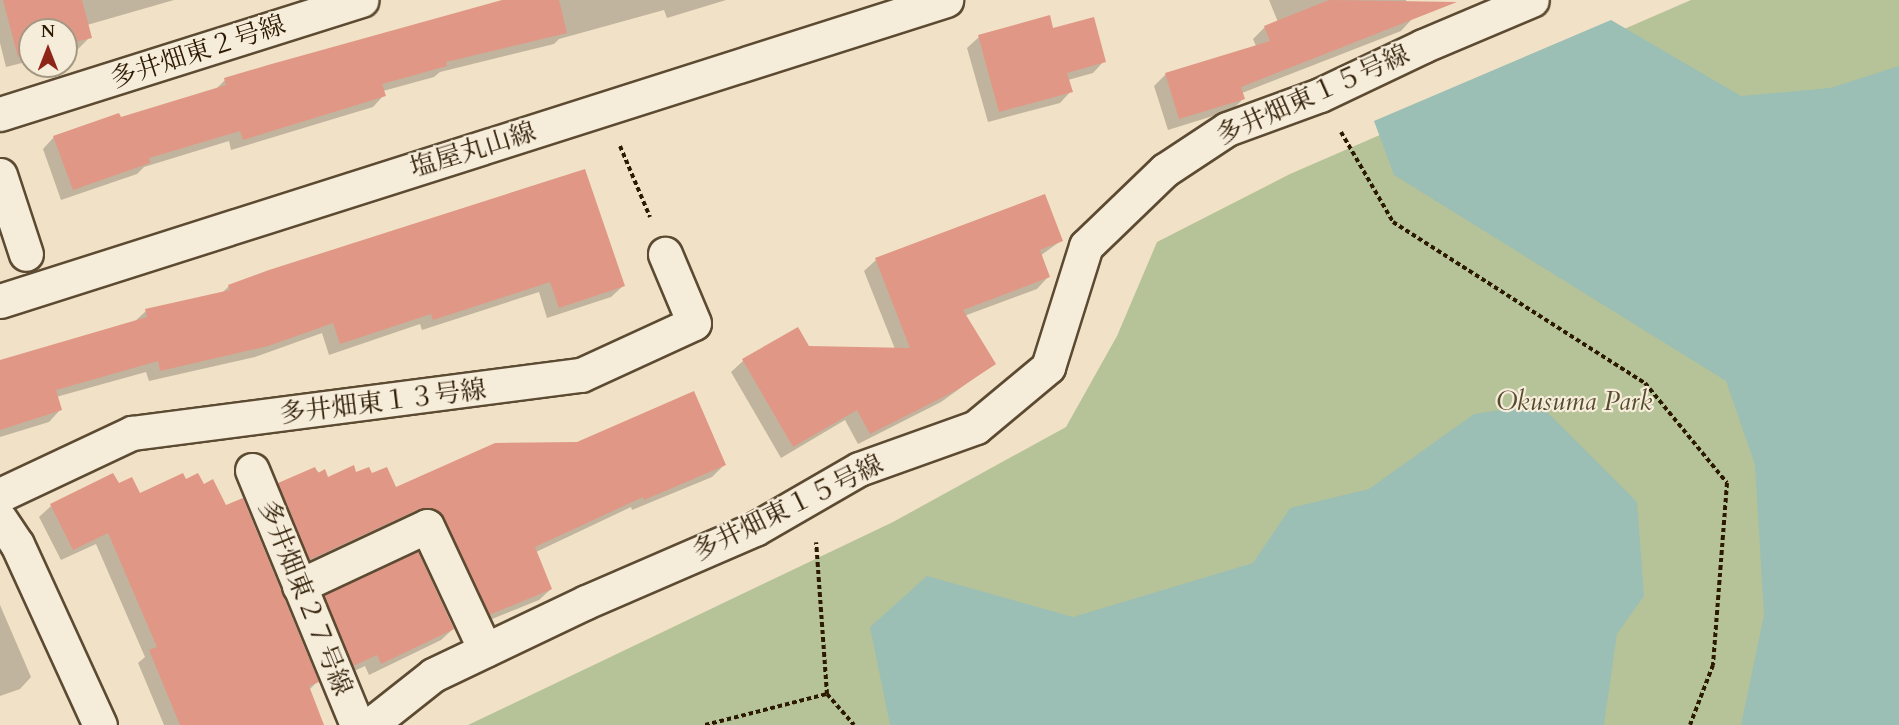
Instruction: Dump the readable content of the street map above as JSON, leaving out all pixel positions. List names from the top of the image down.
{
  "streets": {
    "street": [
      "多井畑東２号線",
      "多井畑東１５号線",
      "塩屋丸山線",
      "多井畑東１３号線",
      "多井畑東２７号線"
    ]
  },
  "parks": ["Okusuma Park"],
  "north": "top"
}
